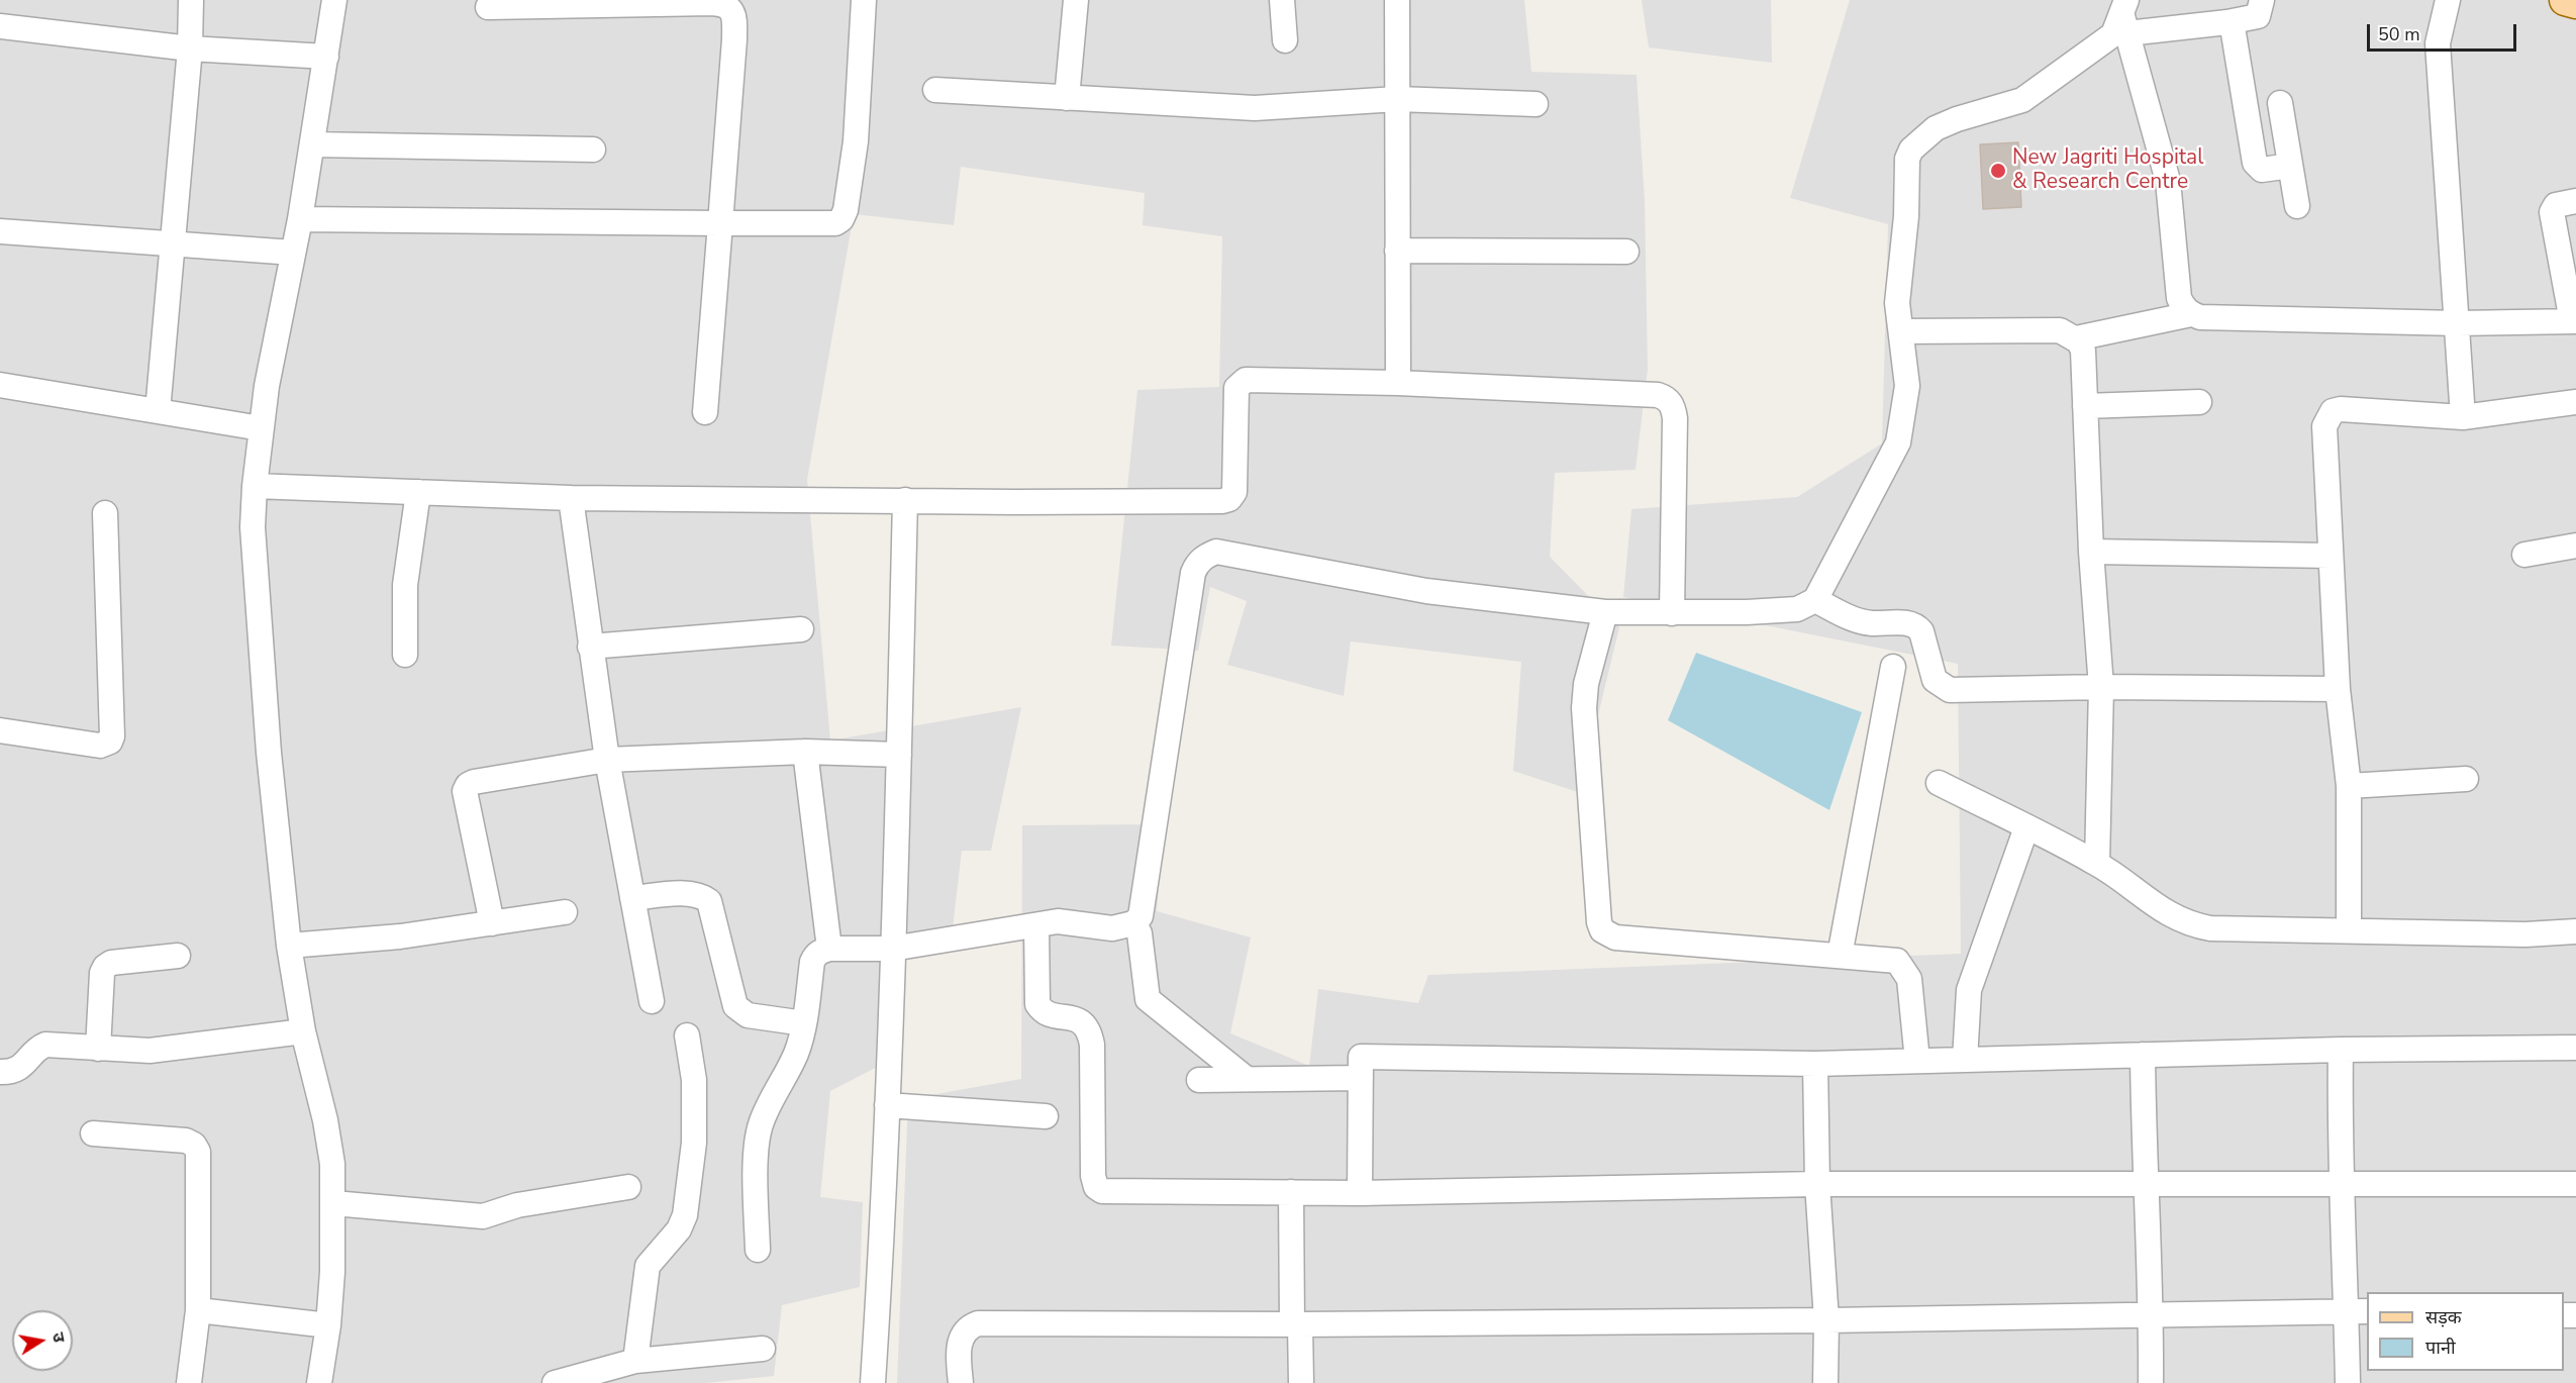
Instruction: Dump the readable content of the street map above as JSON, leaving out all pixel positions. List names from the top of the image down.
{
  "places": ["New Jagriti Hospital & Research Centre"],
  "legend": ["सड़क", "पानी"],
  "scale_bar": "50 m",
  "north": "right"
}
